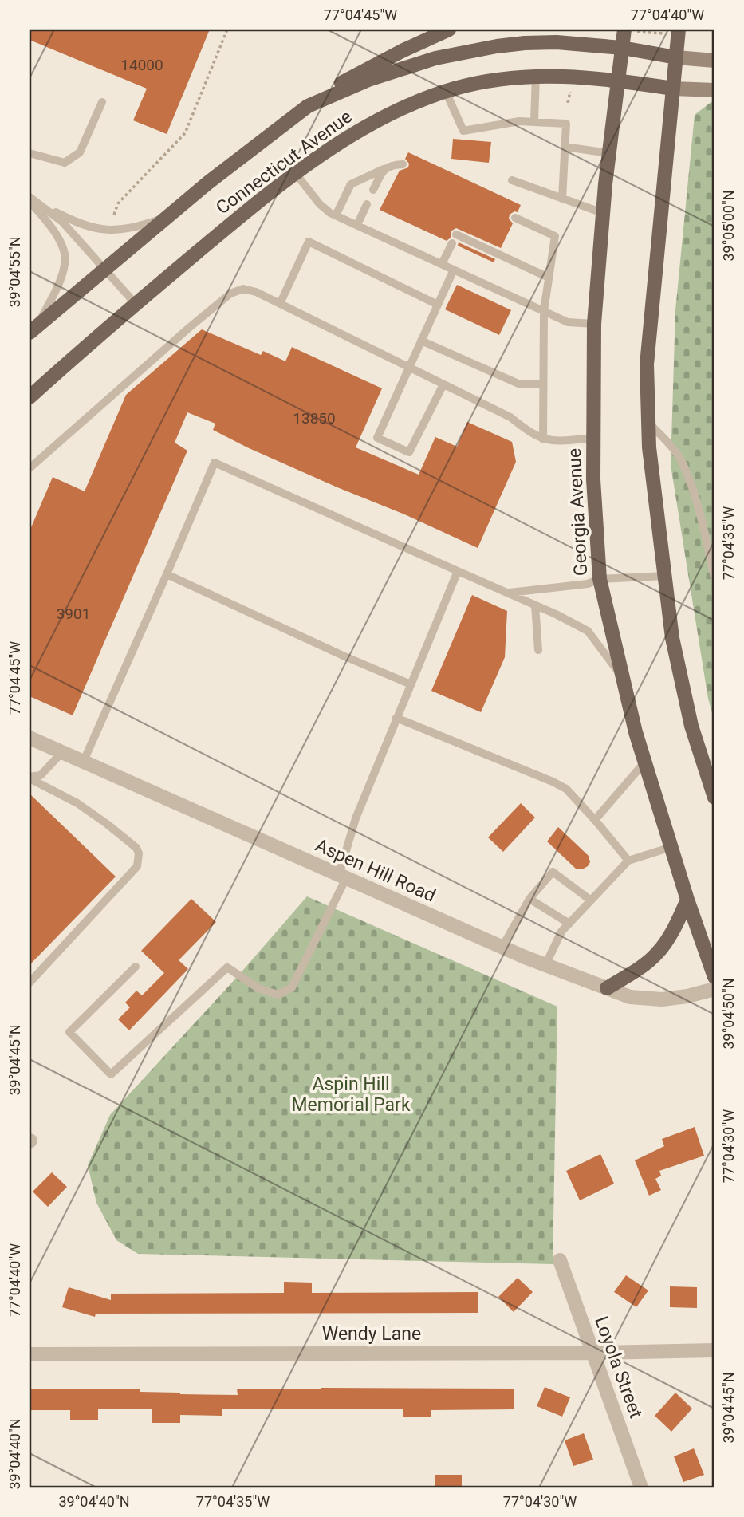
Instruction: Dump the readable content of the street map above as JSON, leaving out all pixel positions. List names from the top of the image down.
{
  "streets": {
    "main road": ["Connecticut Avenue", "Georgia Avenue"],
    "street": ["Aspen Hill Road", "Wendy Lane", "Loyola Street"]
  },
  "crossings": [
    ["Connecticut Avenue", "Georgia Avenue"],
    ["Wendy Lane", "Loyola Street"]
  ],
  "parks": ["Aspin Hill Memorial Park"],
  "house_numbers": ["14000", "13850", "3901"],
  "coordinates": [
    "77°04'45\"W",
    "77°04'40\"W",
    "39°05'00\"N",
    "39°04'55\"N",
    "77°04'35\"W",
    "39°04'50\"N",
    "39°04'45\"N",
    "77°04'30\"W",
    "39°04'40\"N"
  ]
}
